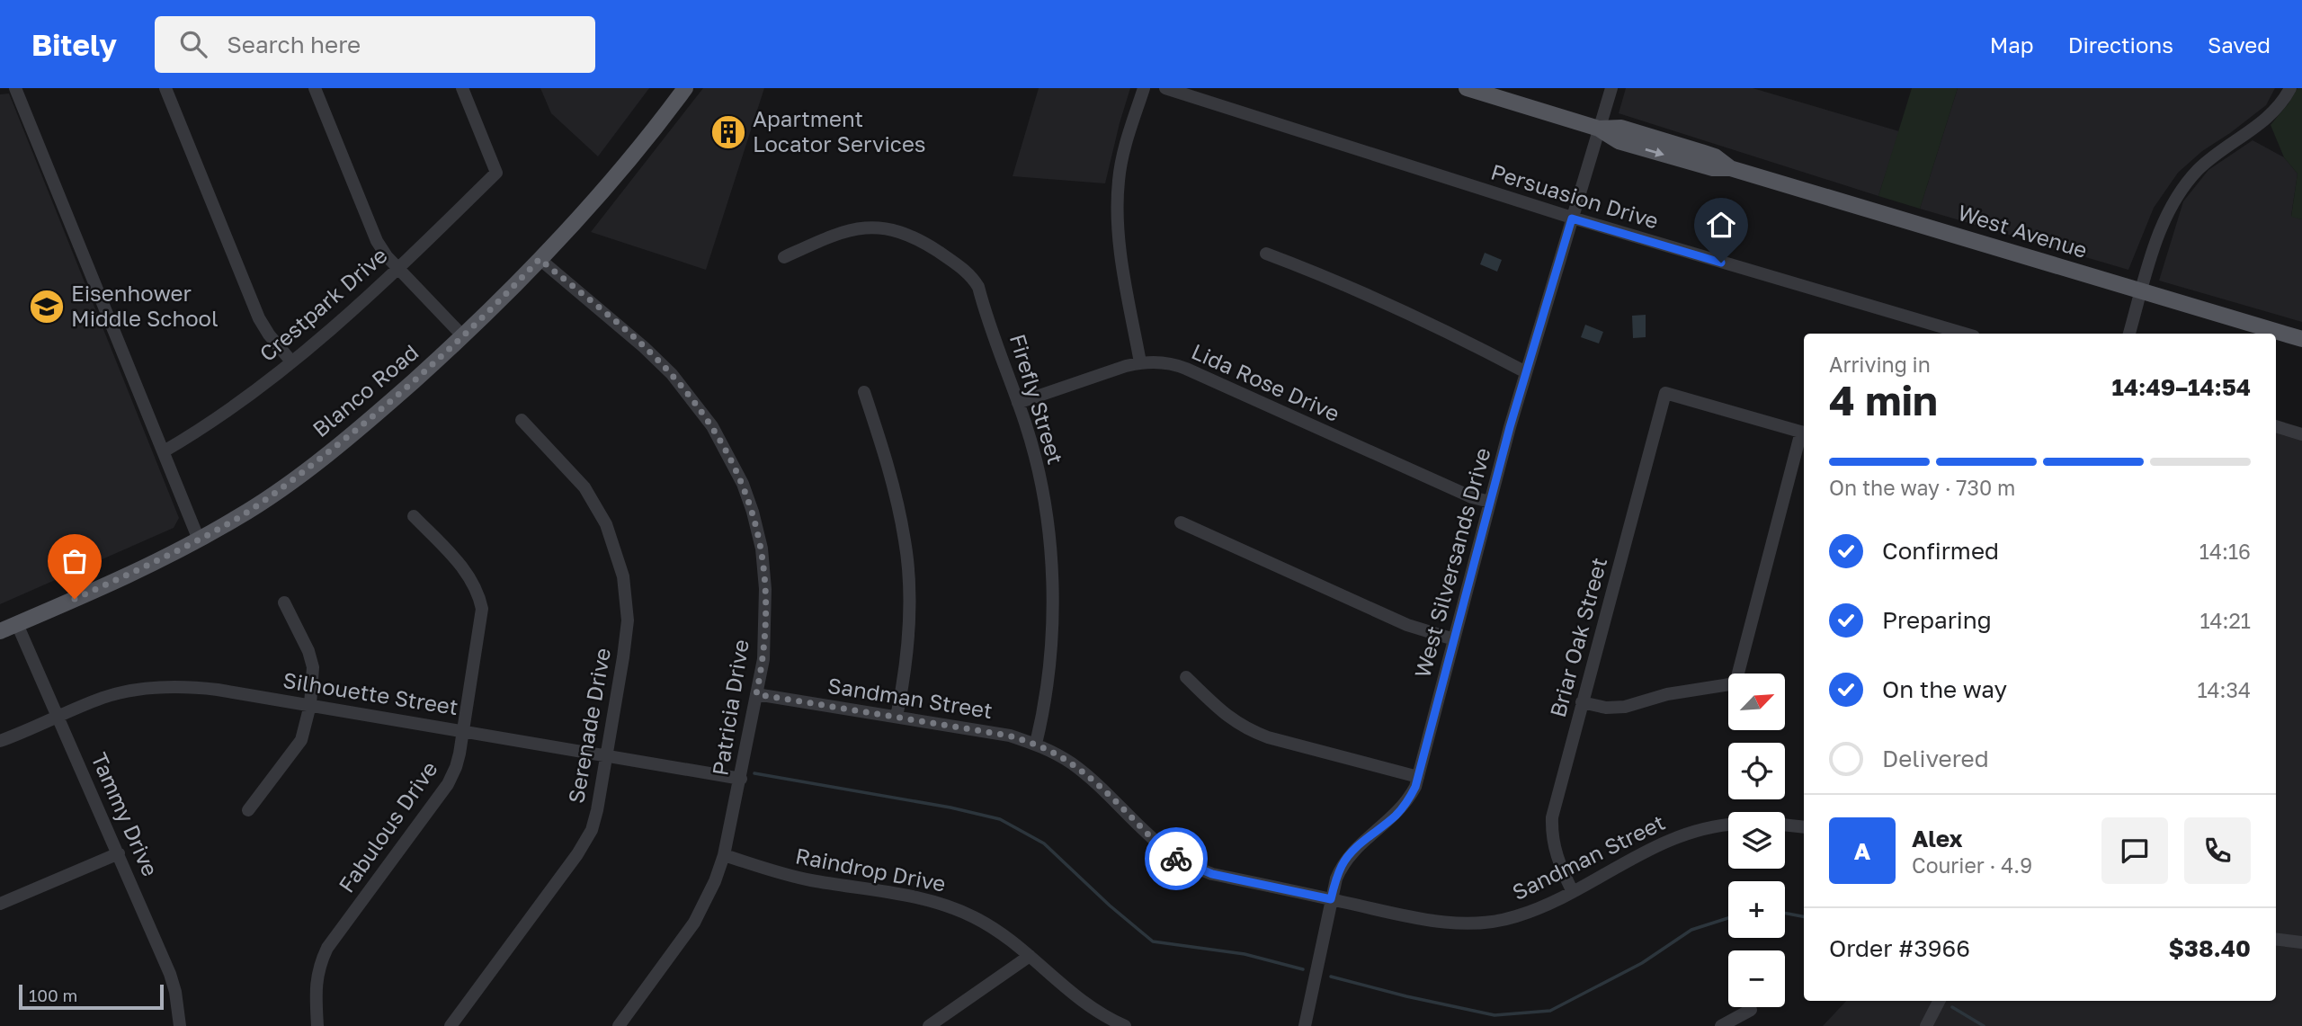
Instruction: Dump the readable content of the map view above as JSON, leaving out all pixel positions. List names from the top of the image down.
{
  "streets": {
    "main road": ["West Avenue", "Blanco Road"],
    "street": [
      "Persuasion Drive",
      "Crestpark Drive",
      "Lida Rose Drive",
      "Firefly Street",
      "West Silversands Drive",
      "Briar Oak Street",
      "Silhouette Street",
      "Sandman Street",
      "Patricia Drive",
      "Serenade Drive",
      "Tammy Drive",
      "Fabulous Drive",
      "Raindrop Drive"
    ]
  },
  "crossings": [
    ["Persuasion Drive", "West Silversands Drive"],
    ["West Avenue", "West Silversands Drive"],
    ["Lida Rose Drive", "Firefly Street"],
    ["Lida Rose Drive", "West Silversands Drive"],
    ["Blanco Road", "Patricia Drive"],
    ["Blanco Road", "Tammy Drive"],
    ["Firefly Street", "Sandman Street"],
    ["West Silversands Drive", "Sandman Street"],
    ["Briar Oak Street", "Sandman Street"],
    ["Silhouette Street", "Patricia Drive"],
    ["Silhouette Street", "Serenade Drive"],
    ["Silhouette Street", "Tammy Drive"],
    ["Silhouette Street", "Fabulous Drive"],
    ["Sandman Street", "Patricia Drive"],
    ["Patricia Drive", "Raindrop Drive"]
  ],
  "places": {
    "building": ["Apartment Locator Services"],
    "school or university": ["Eisenhower Middle School"]
  },
  "scale_bar": "100 m",
  "north": "top right",
  "page": {
    "header": "Bitely",
    "search": "Search here",
    "nav": ["Map", "Directions", "Saved"],
    "heading": ["4 min", "Arriving in", "14:49–14:54"],
    "panel": [
      "Alex",
      "Courier · 4.9",
      "Order #3966",
      "$38.40"
    ],
    "bar": "On the way · 730 m",
    "list": [
      ["Confirmed", "14:16"],
      ["Preparing", "14:21"],
      ["On the way", "14:34"],
      "Delivered"
    ],
    "map_buttons": ["+", "−"],
    "round": "A",
    "scale": "100 m"
  }
}
